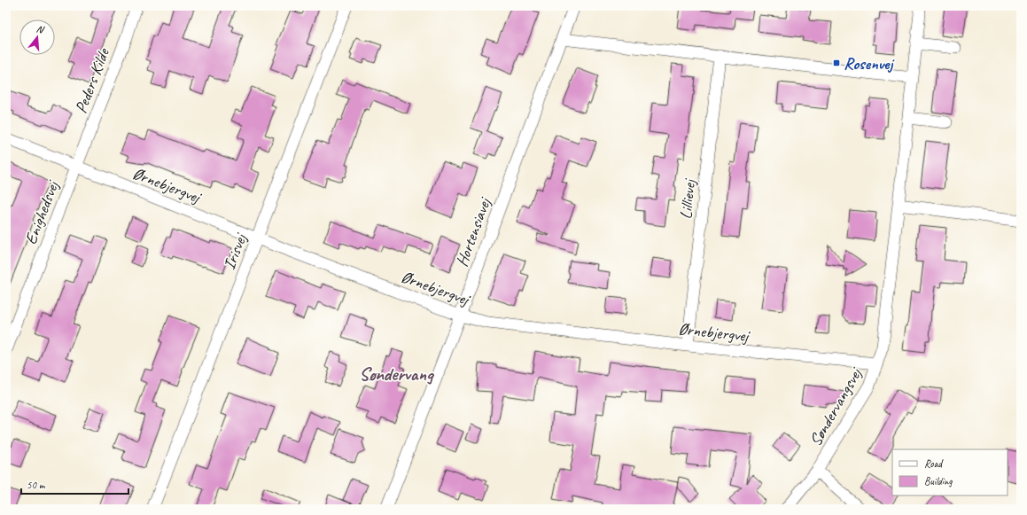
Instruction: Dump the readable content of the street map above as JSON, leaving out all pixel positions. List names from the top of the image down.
{
  "streets": {
    "street": [
      "Peders Kilde",
      "Ørnebjergvej",
      "Lillievej",
      "Enighedsvej",
      "Hortensiavej",
      "Irisvej",
      "Søndervangsvej"
    ]
  },
  "crossings": [
    ["Peders Kilde", "Ørnebjergvej"],
    ["Peders Kilde", "Enighedsvej"],
    ["Ørnebjergvej", "Lillievej"],
    ["Ørnebjergvej", "Enighedsvej"],
    ["Ørnebjergvej", "Hortensiavej"],
    ["Ørnebjergvej", "Irisvej"],
    ["Ørnebjergvej", "Søndervangsvej"]
  ],
  "districts": ["Søndervang"],
  "places": {
    "transit": ["Rosenvej"]
  },
  "legend": ["Road", "Building"],
  "scale_bar": "50 m",
  "north": "top"
}
